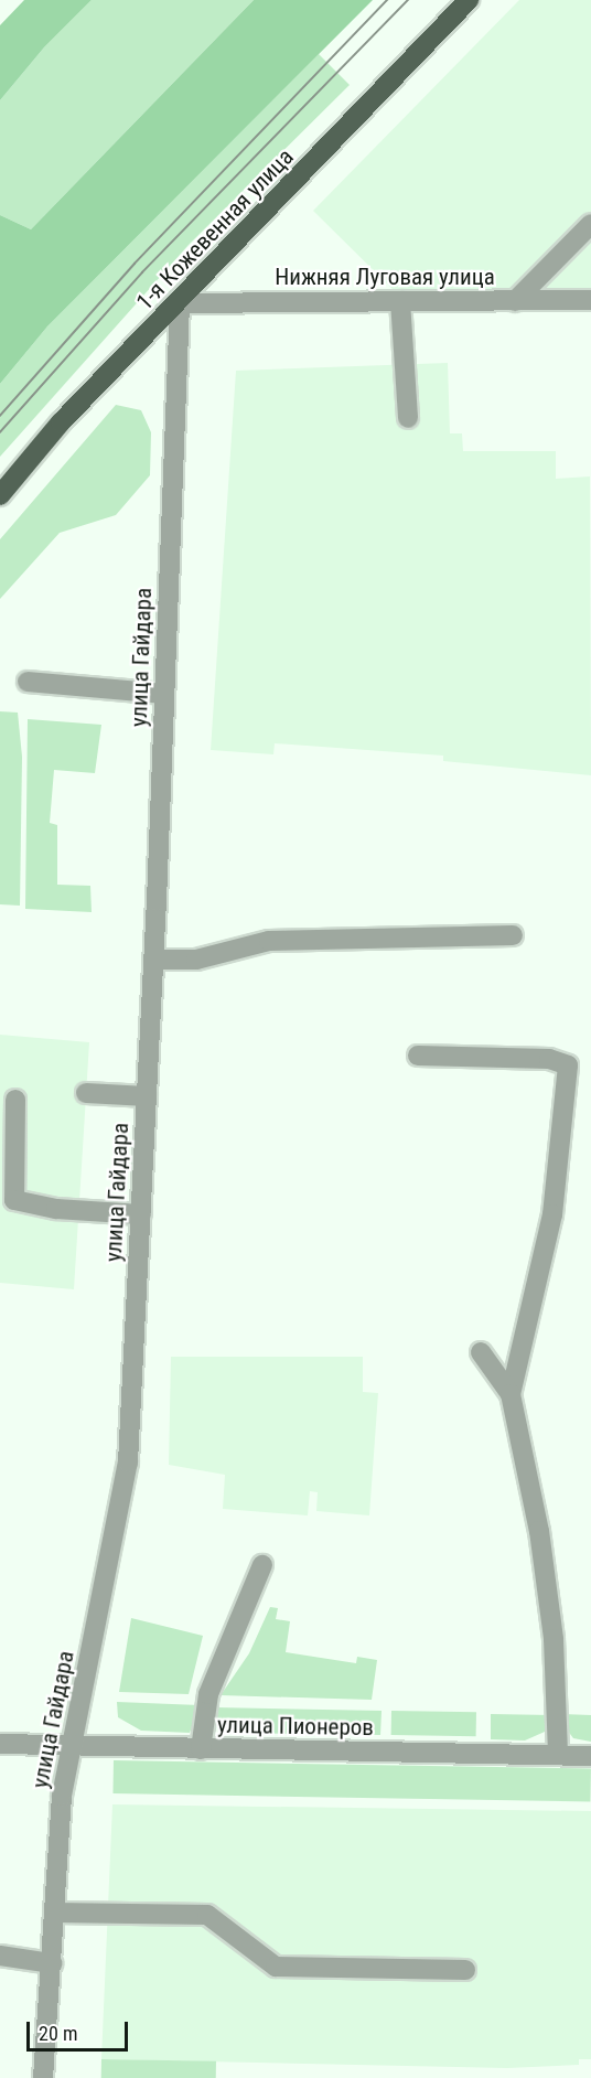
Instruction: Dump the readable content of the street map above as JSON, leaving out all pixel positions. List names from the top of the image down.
{
  "streets": {
    "main road": ["1-я Кожевенная улица"],
    "street": ["Нижняя Луговая улица", "улица Гайдара", "улица Пионеров"]
  },
  "crossings": [
    ["1-я Кожевенная улица", "Нижняя Луговая улица"],
    ["1-я Кожевенная улица", "улица Гайдара"],
    ["Нижняя Луговая улица", "улица Гайдара"],
    ["улица Гайдара", "улица Пионеров"]
  ],
  "scale_bar": "20 m"
}
